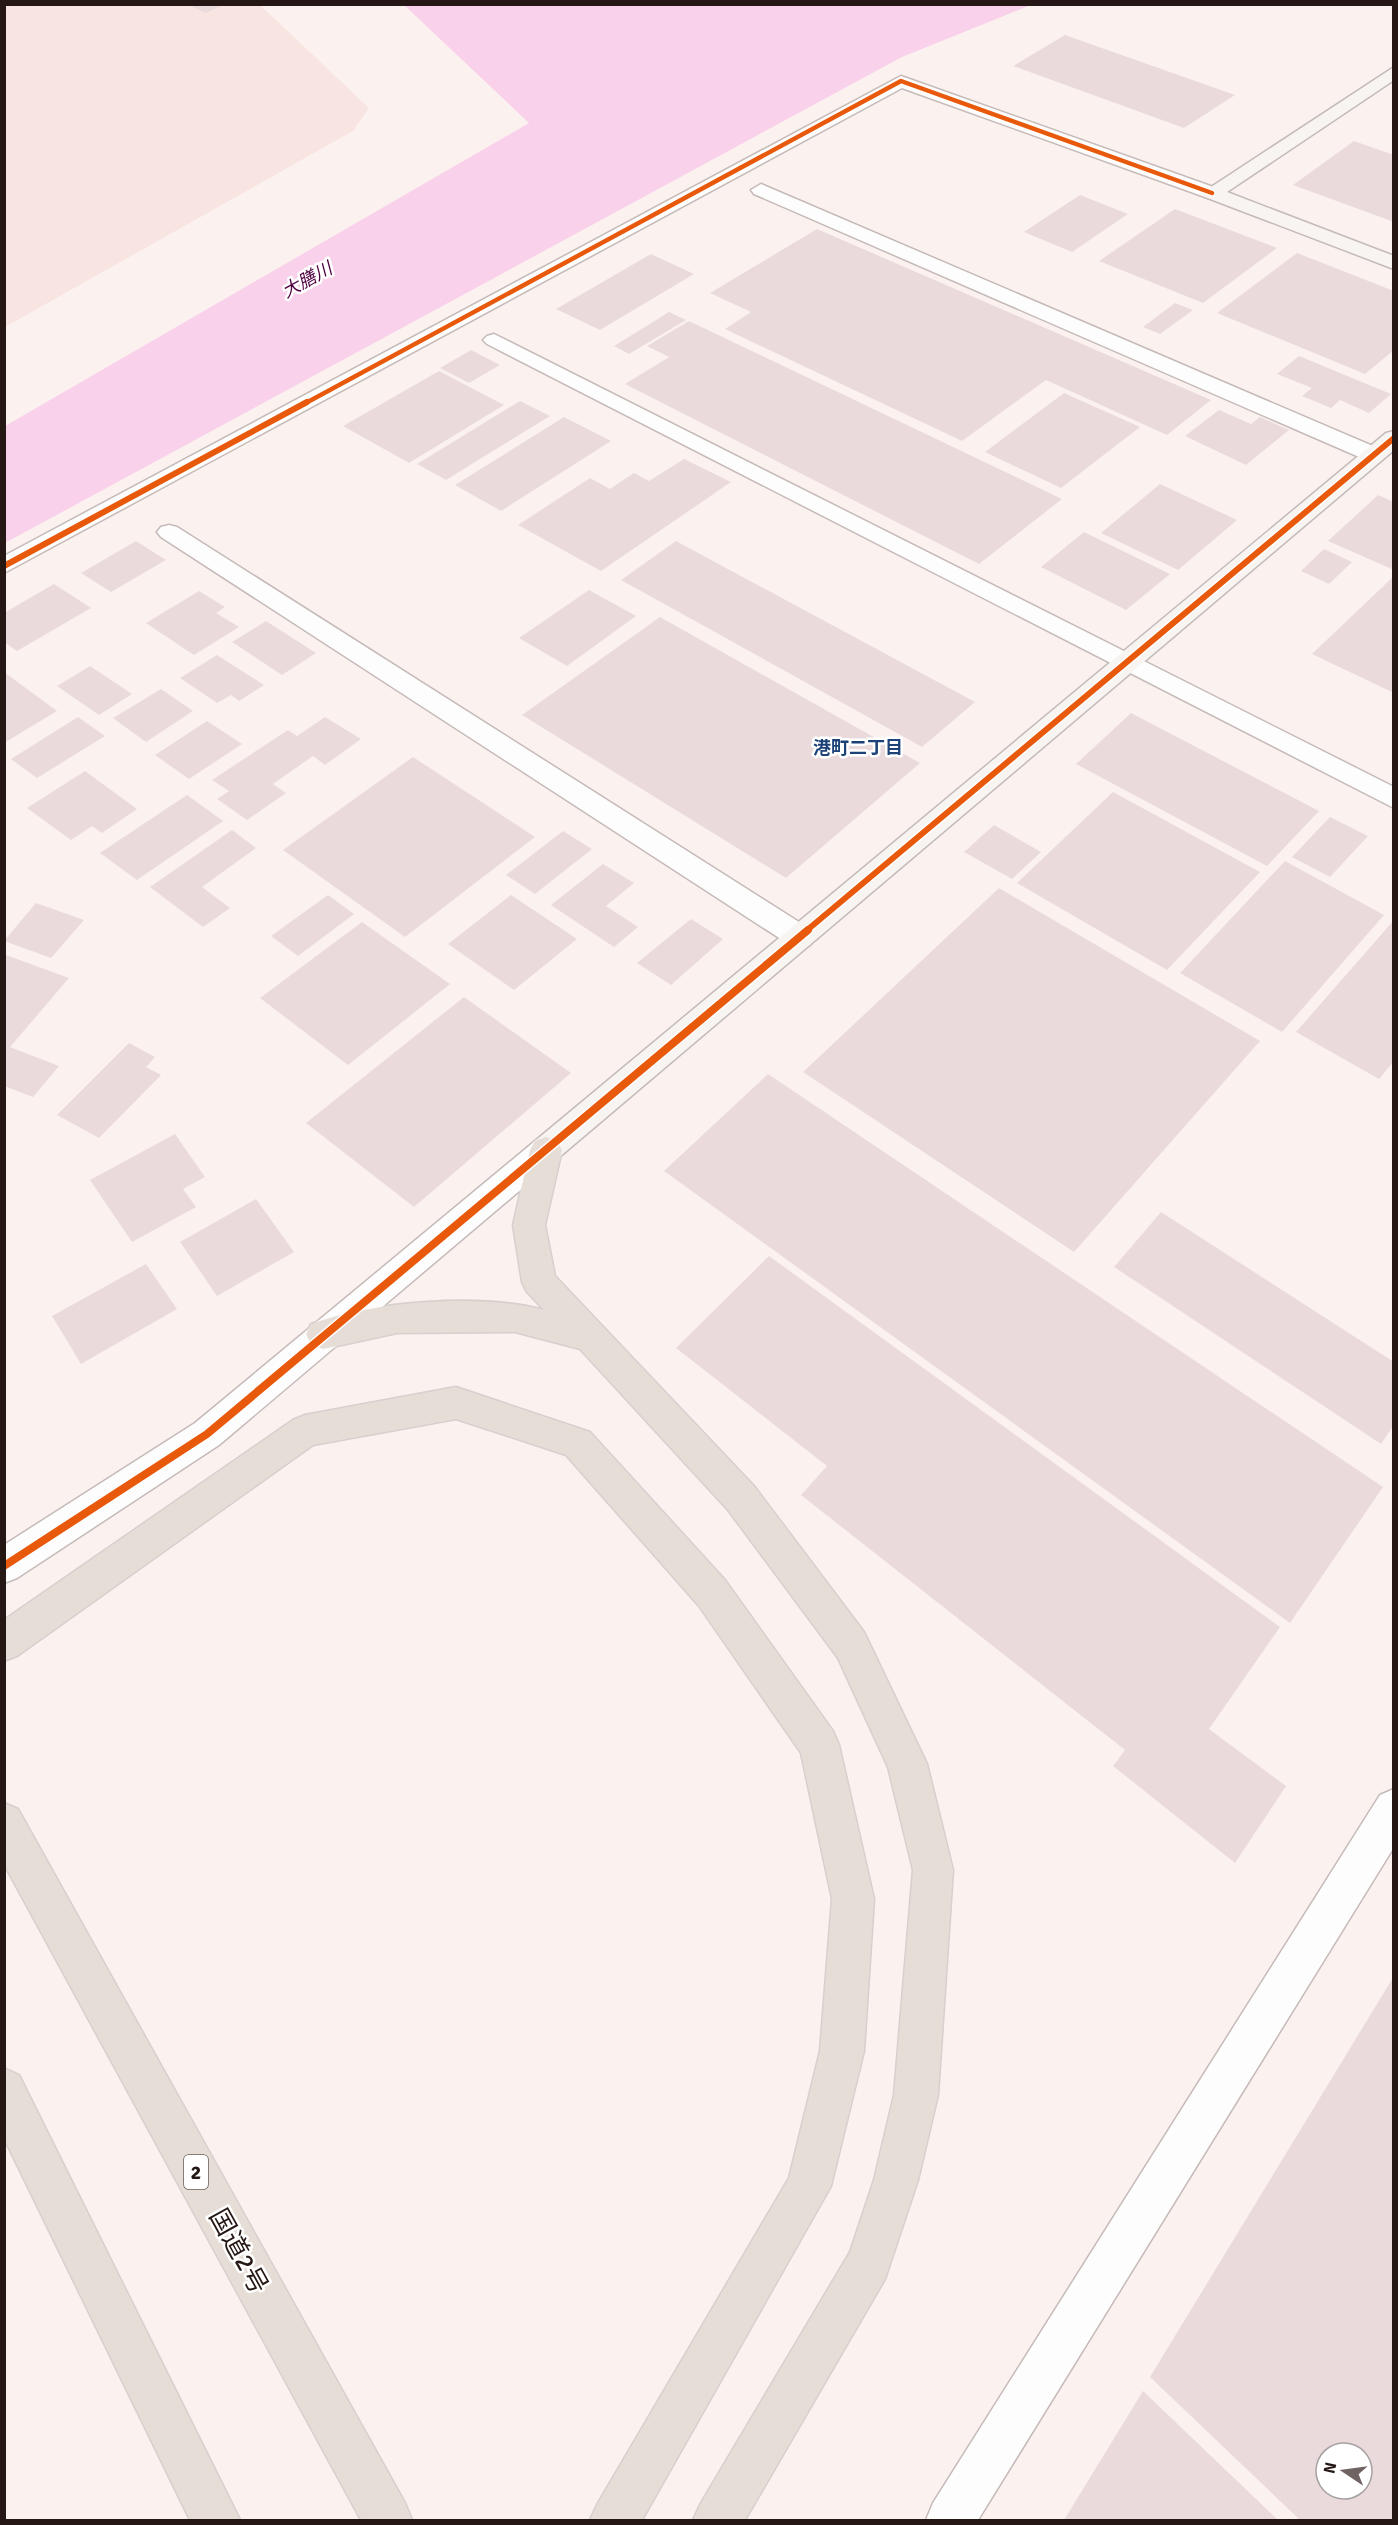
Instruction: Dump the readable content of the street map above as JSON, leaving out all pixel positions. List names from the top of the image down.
{
  "streets": {
    "highway": ["2", "国道2号"]
  },
  "districts": ["港町二丁目"],
  "water": ["大膳川"],
  "north": "left"
}
